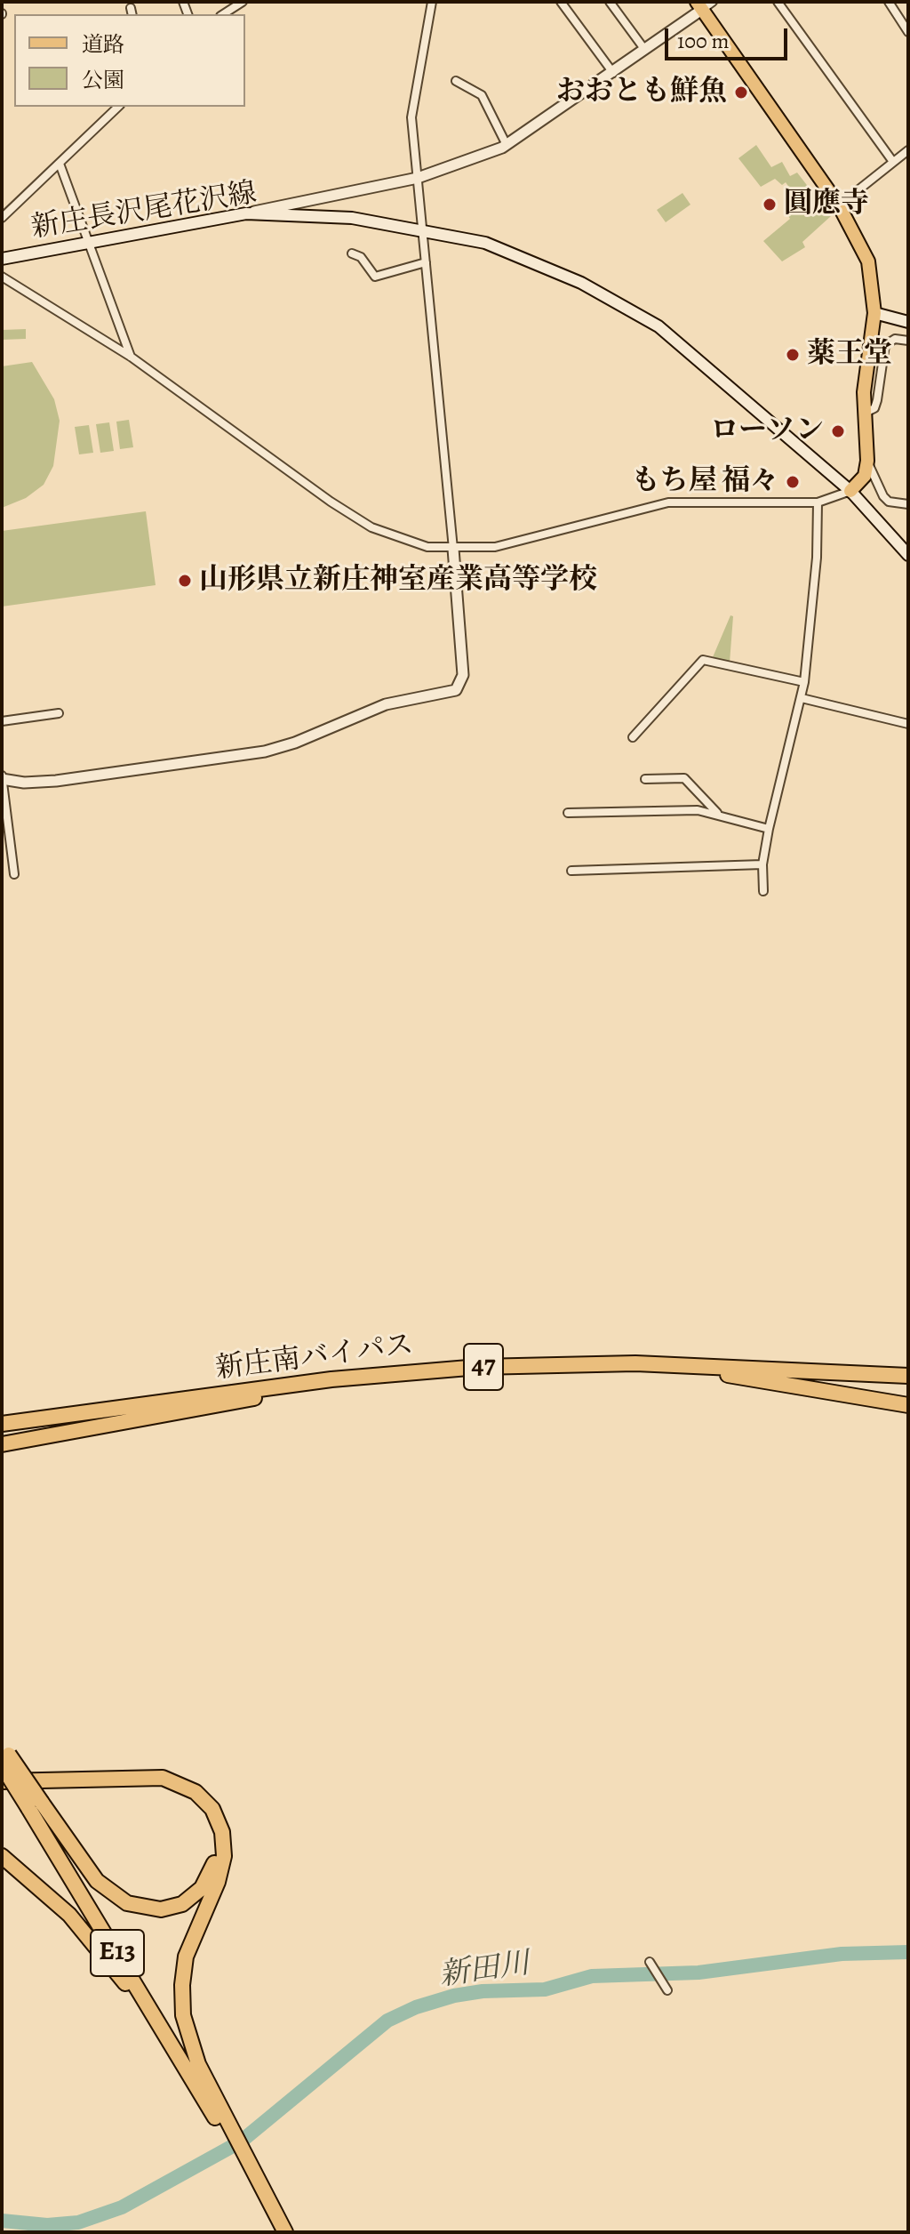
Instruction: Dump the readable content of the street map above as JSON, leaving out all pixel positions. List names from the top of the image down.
{
  "streets": {
    "highway": ["新庄南バイパス", "47", "E13"],
    "main road": ["新庄長沢尾花沢線"]
  },
  "crossings": [
    ["新庄南バイパス", "47"]
  ],
  "water": ["新田川"],
  "places": [
    "おおとも鮮魚",
    "圓應寺",
    "薬王堂",
    "ローソン",
    "もち屋 福々",
    "山形県立新庄神室産業高等学校"
  ],
  "legend": ["道路", "公園"],
  "scale_bar": "100 m"
}
